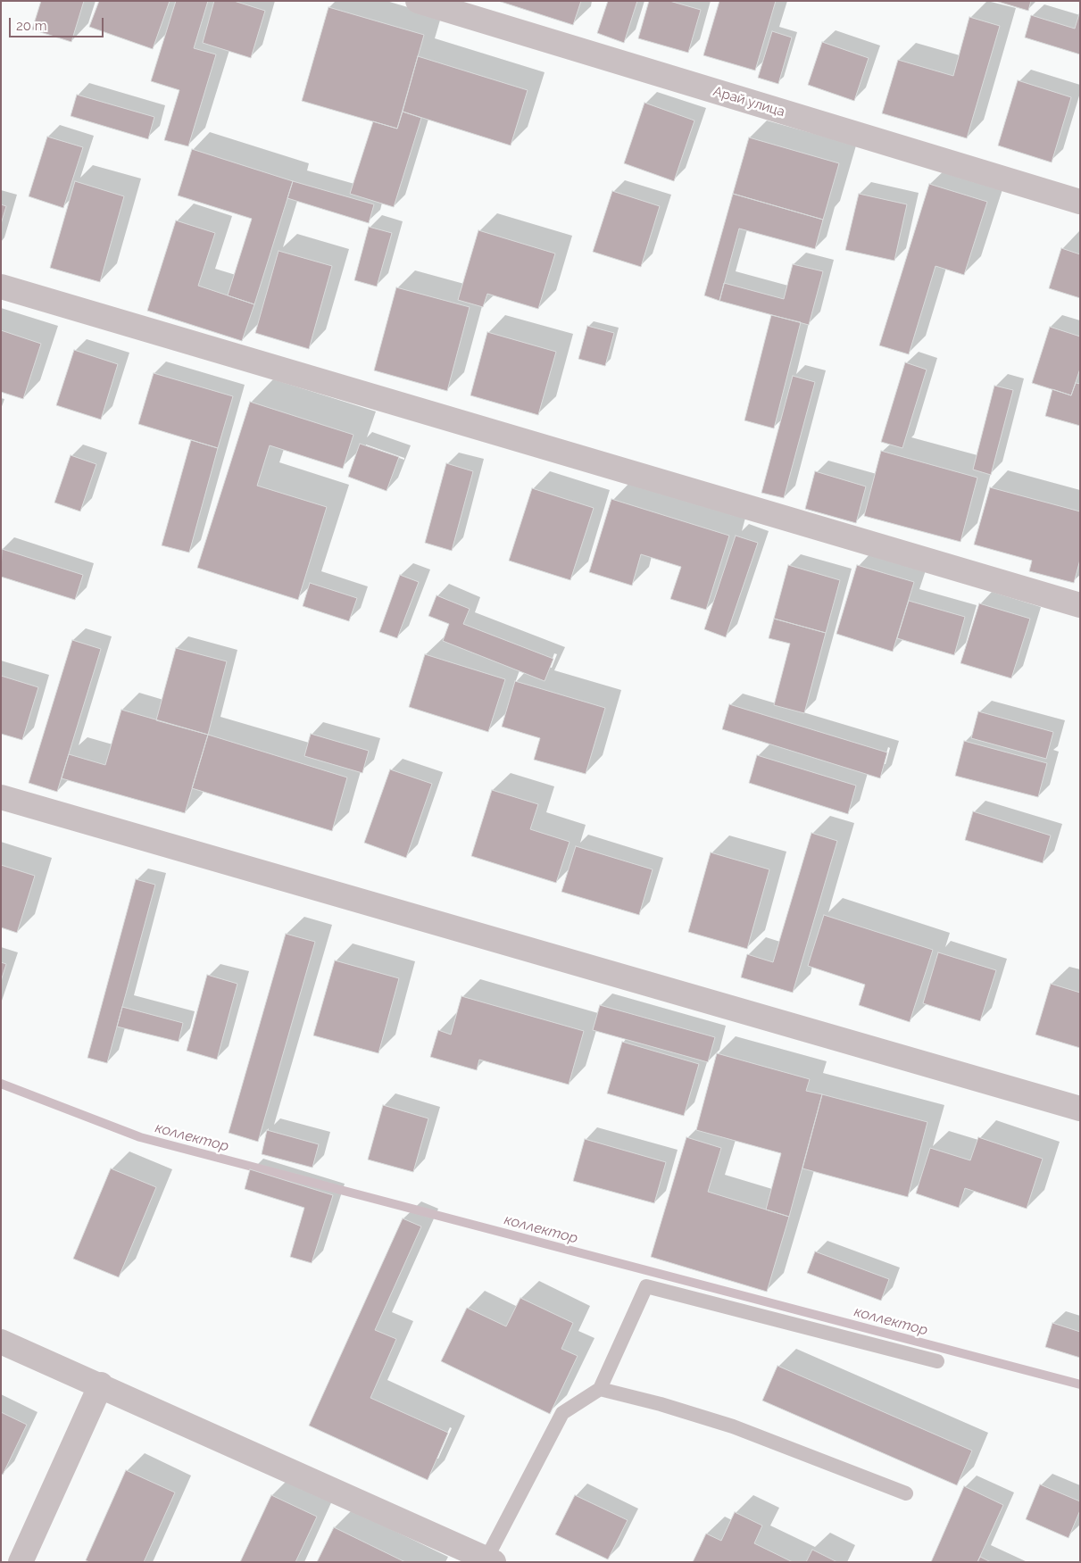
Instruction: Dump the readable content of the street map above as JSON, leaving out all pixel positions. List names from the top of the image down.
{
  "streets": {
    "street": ["Арай улица"]
  },
  "water": ["коллектор"],
  "scale_bar": "20 m"
}
